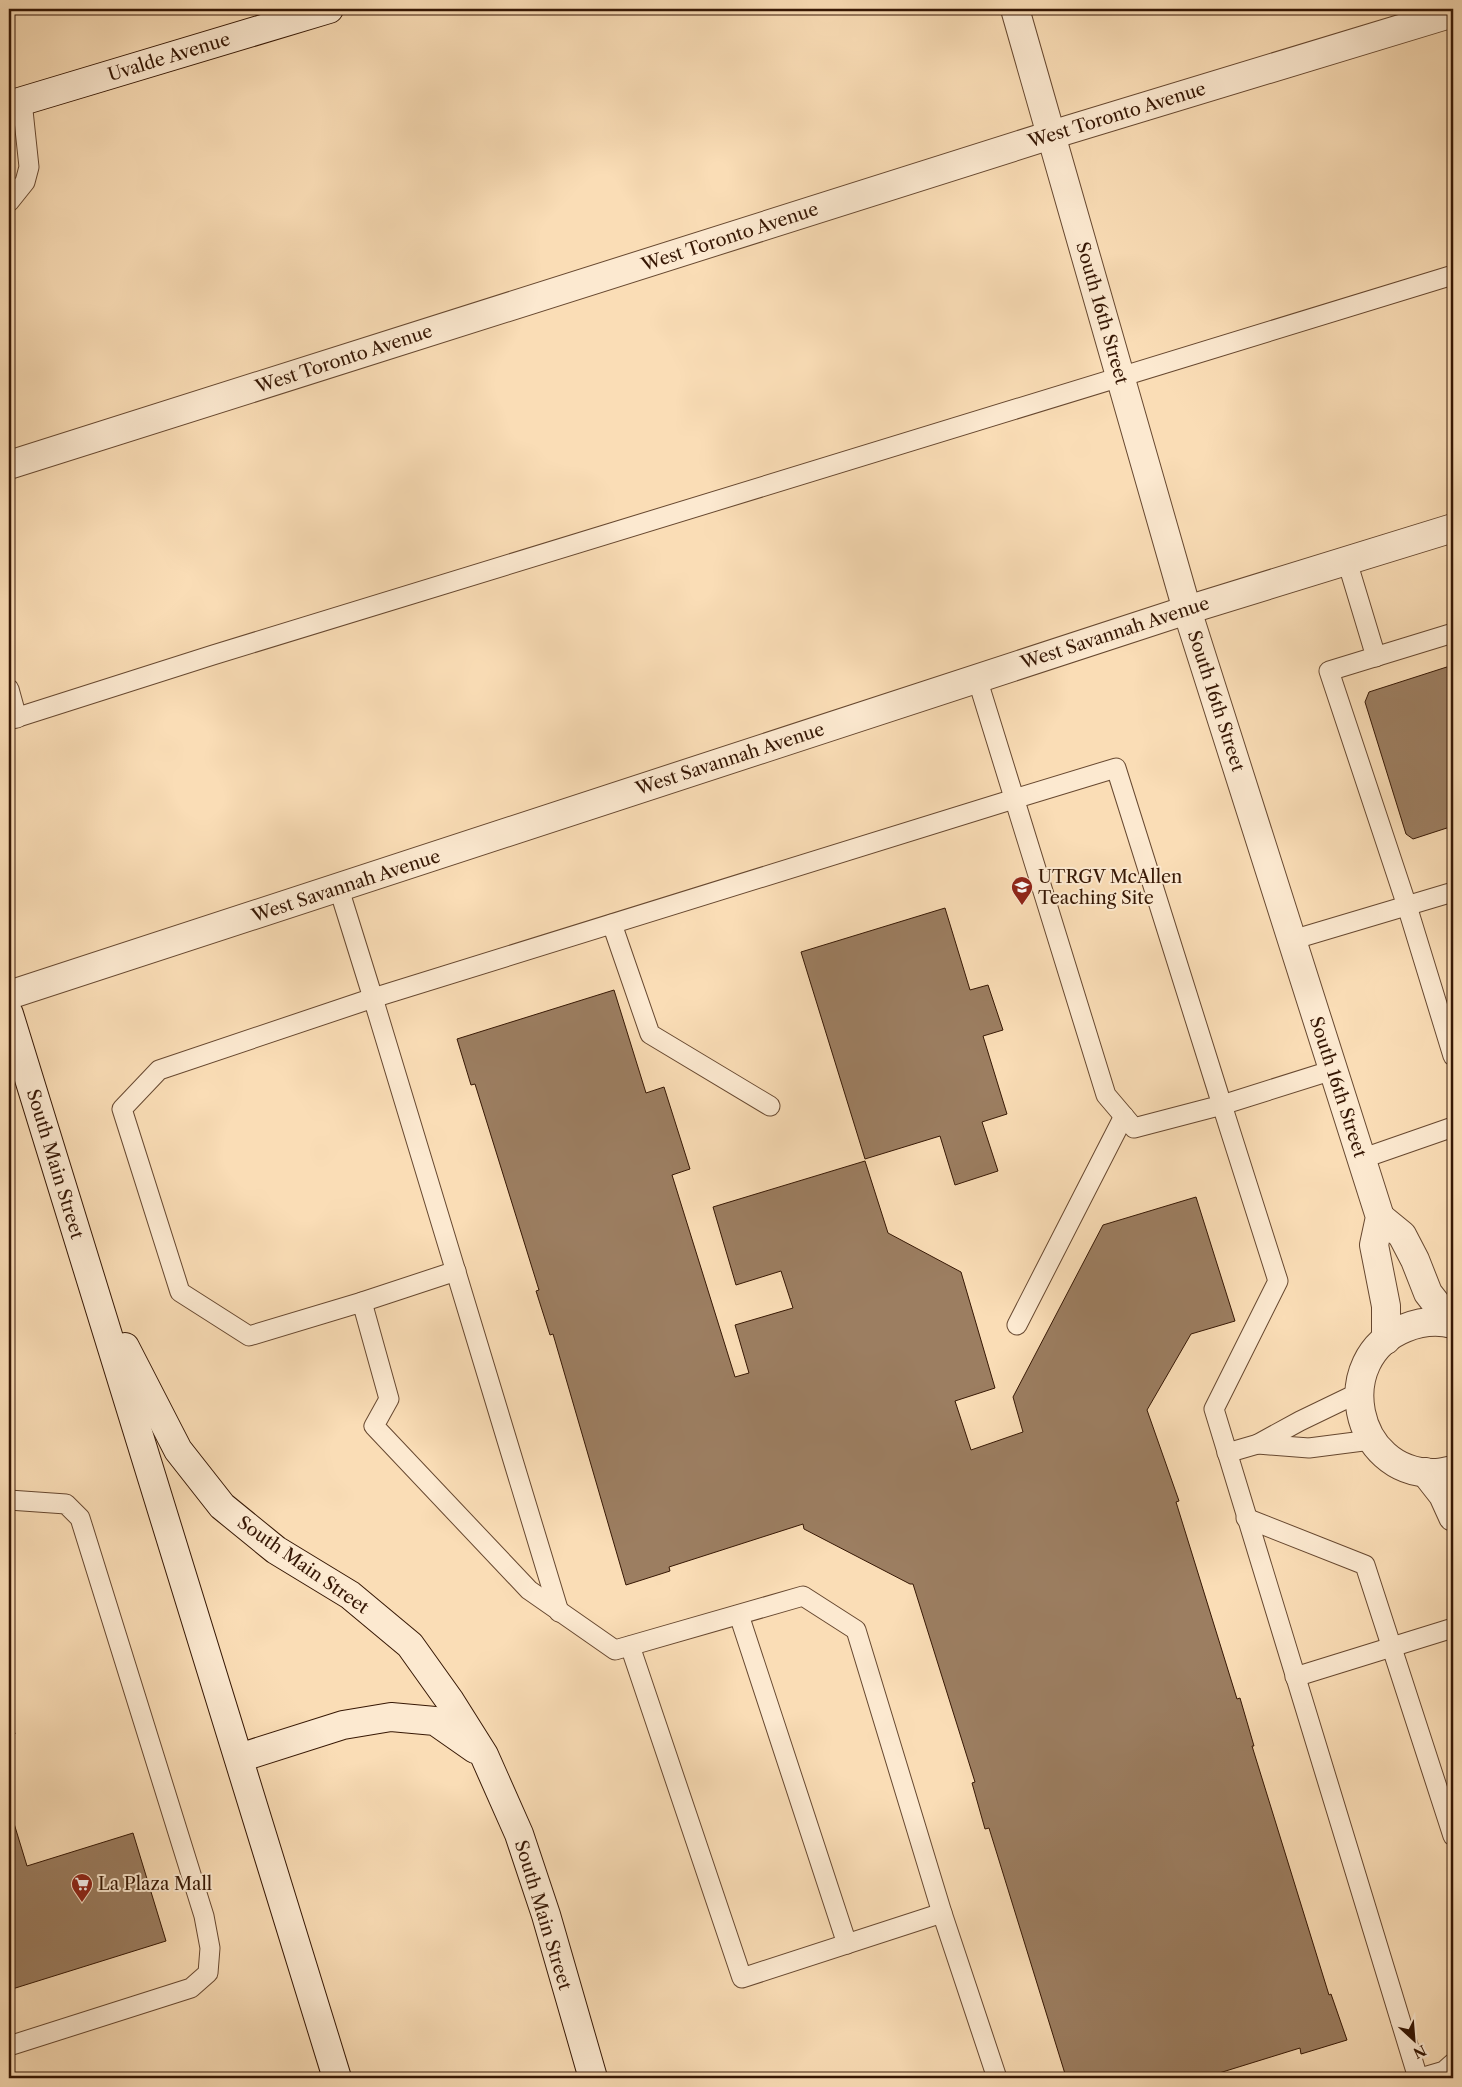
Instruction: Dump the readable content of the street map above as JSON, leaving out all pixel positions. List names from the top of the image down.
{
  "streets": {
    "street": [
      "Uvalde Avenue",
      "West Toronto Avenue",
      "South 16th Street",
      "West Savannah Avenue",
      "South Main Street"
    ]
  },
  "crossings": [
    ["West Toronto Avenue", "South 16th Street"],
    ["South 16th Street", "West Savannah Avenue"]
  ],
  "places": {
    "school or university": ["UTRGV McAllen Teaching Site"],
    "supermarket": ["La Plaza Mall"]
  },
  "north": "bottom right"
}
